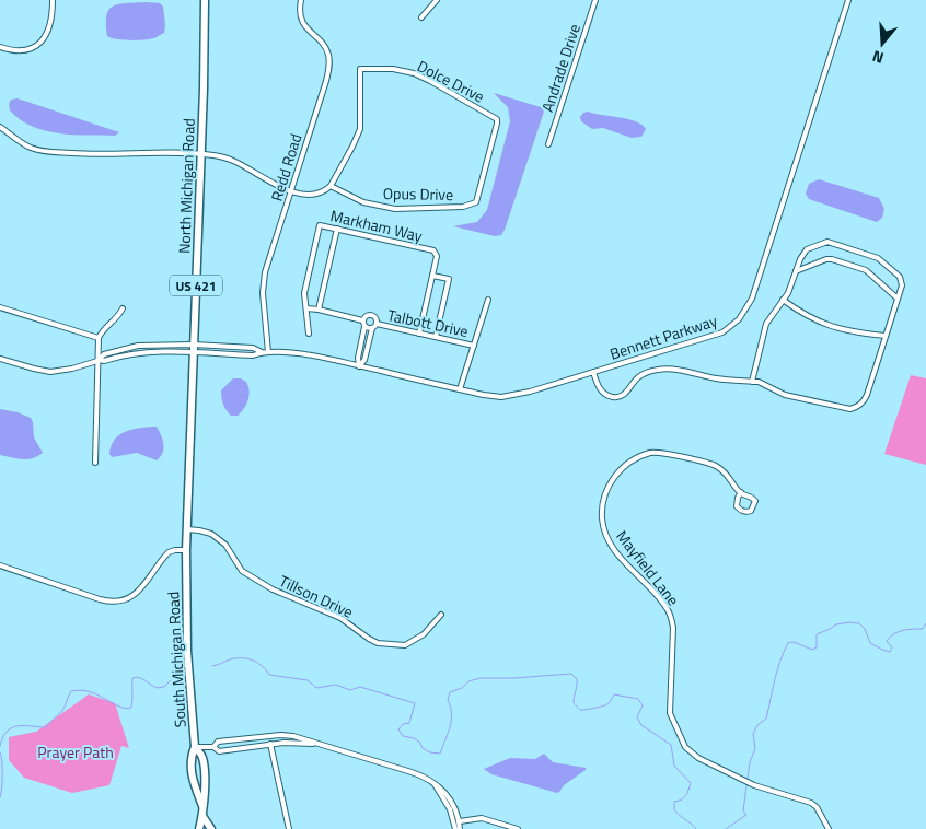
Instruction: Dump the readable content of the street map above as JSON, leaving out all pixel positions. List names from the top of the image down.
{
  "streets": {
    "main road": ["North Michigan Road", "US 421", "South Michigan Road"],
    "street": [
      "Andrade Drive",
      "Dolce Drive",
      "Redd Road",
      "Opus Drive",
      "Markham Way",
      "Talbott Drive",
      "Bennett Parkway",
      "Mayfield Lane",
      "Tillson Drive"
    ]
  },
  "crossings": [
    ["Dolce Drive", "Opus Drive"],
    ["Redd Road", "Bennett Parkway"],
    ["North Michigan Road", "Bennett Parkway"],
    ["North Michigan Road", "Tillson Drive"],
    ["North Michigan Road", "South Michigan Road"],
    ["Markham Way", "Talbott Drive"]
  ],
  "parks": ["Prayer Path"],
  "north": "bottom"
}
